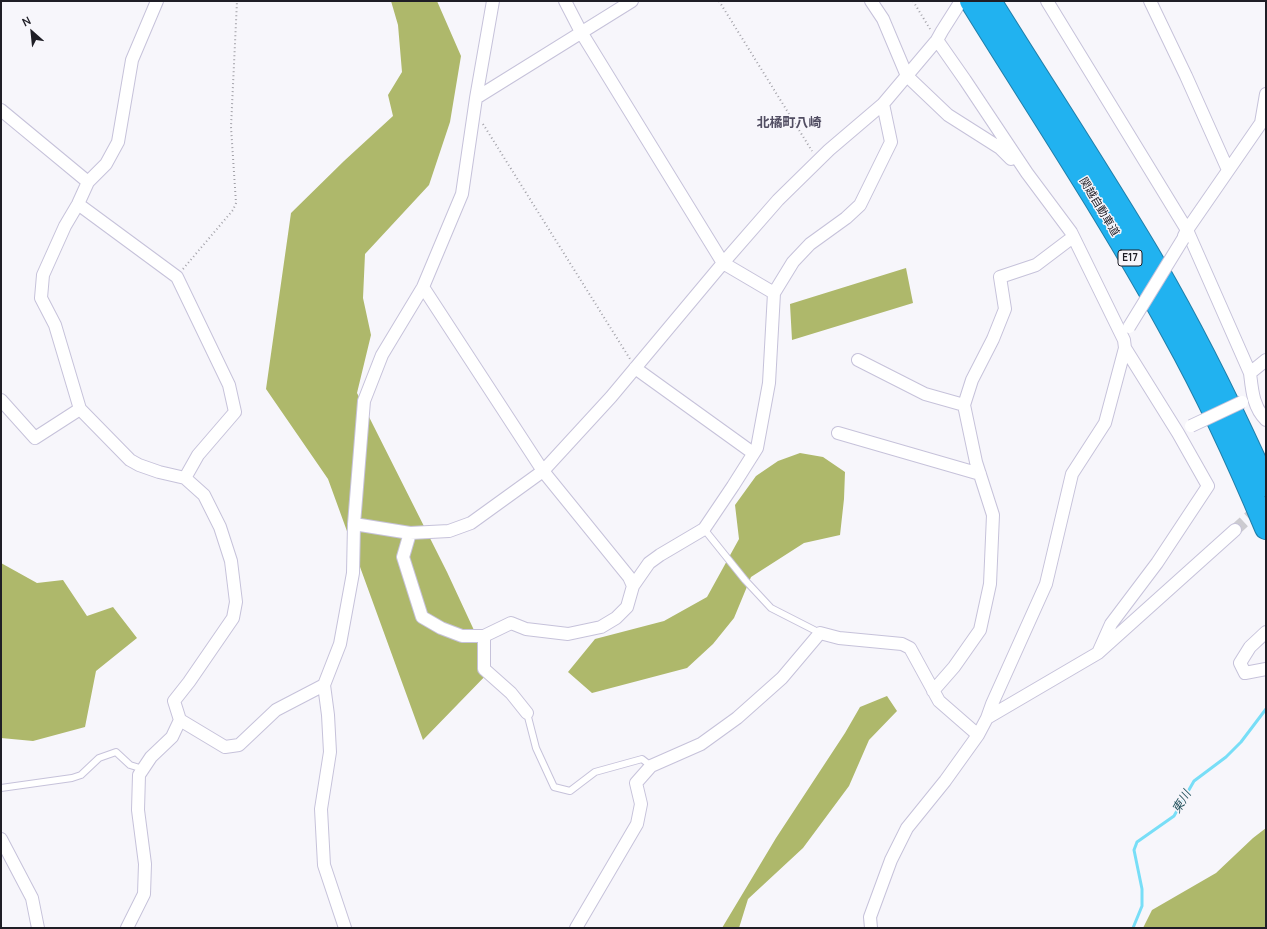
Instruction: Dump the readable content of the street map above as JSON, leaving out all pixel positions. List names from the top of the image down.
{
  "streets": {
    "highway": ["関越自動車道", "E17"]
  },
  "districts": ["北橘町八崎"],
  "water": ["東川"],
  "north": "top left"
}
